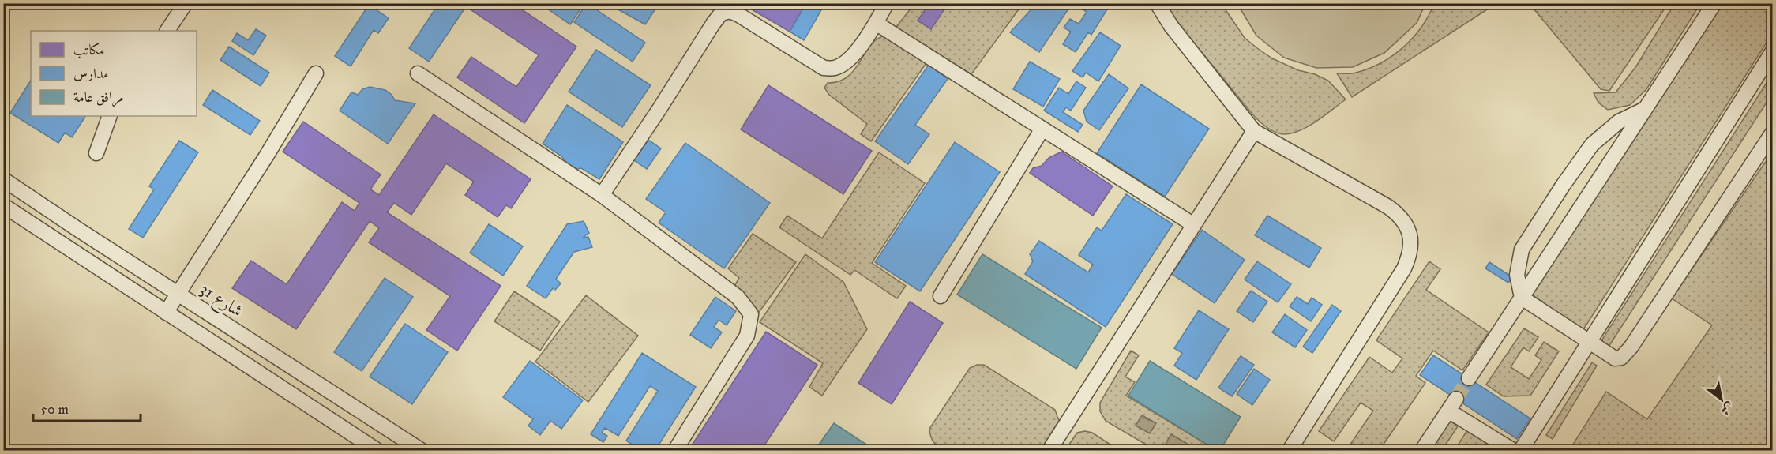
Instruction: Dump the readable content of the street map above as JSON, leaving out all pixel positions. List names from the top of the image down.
{
  "streets": {
    "street": ["شارع 31"]
  },
  "legend": ["مكاتب", "مدارس", "مرافق عامة"],
  "scale_bar": "50 m",
  "north": "bottom right"
}
